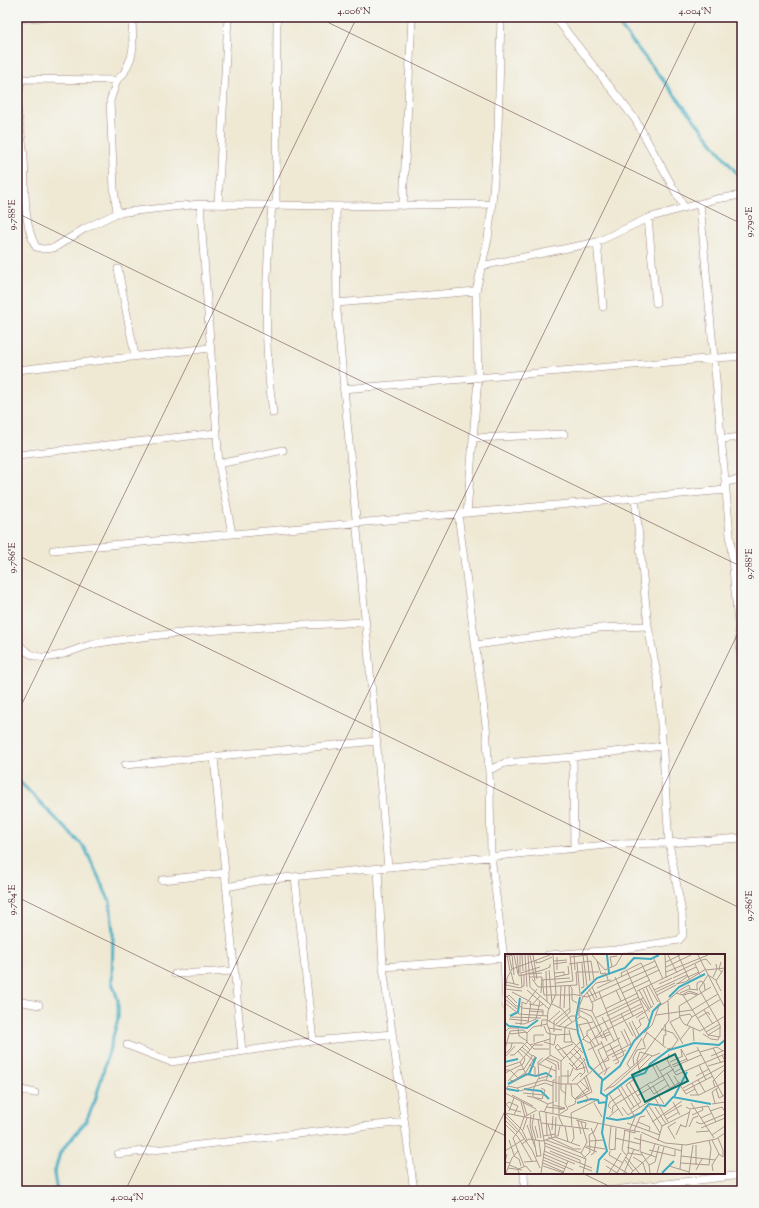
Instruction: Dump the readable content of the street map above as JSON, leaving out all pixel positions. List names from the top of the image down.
{
  "coordinates": [
    "4.006°N",
    "4.004°N",
    "9.788°E",
    "9.790°E",
    "9.786°E",
    "9.784°E",
    "4.002°N"
  ]
}
